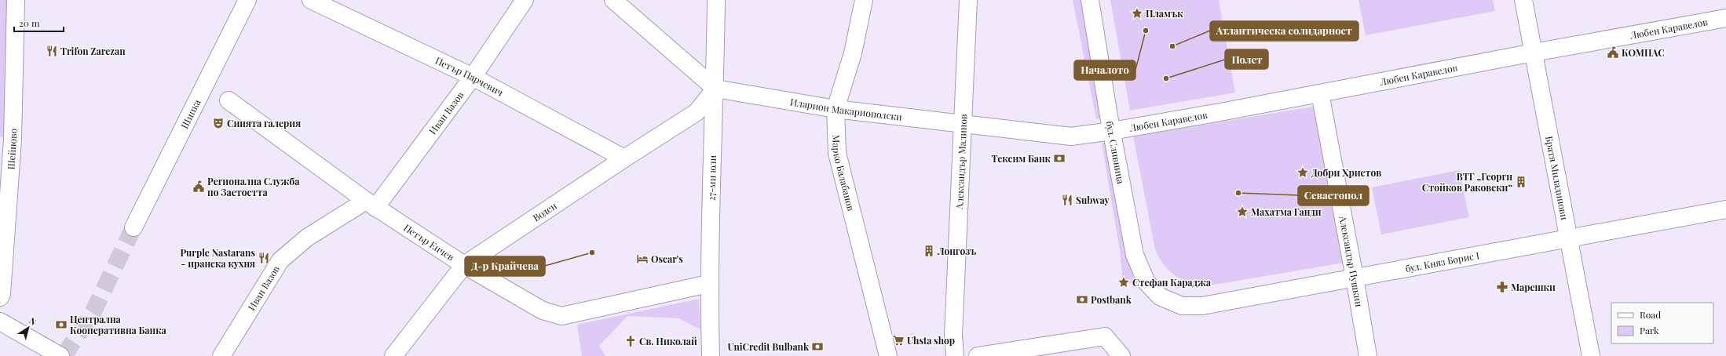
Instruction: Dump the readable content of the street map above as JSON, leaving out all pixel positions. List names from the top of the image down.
{
  "streets": {
    "street": [
      "Любен Каравелов",
      "Петър Парчевич",
      "Иларион Макариополски",
      "Иван Вазов",
      "Шипка",
      "Шейново",
      "бул. Сливница",
      "Александър Малинов",
      "Марко Балабанов",
      "27-ми юли",
      "Братя Миладинови",
      "Воден",
      "Петър Енчев",
      "Александър Пушкин",
      "бул. Княз Борис I"
    ]
  },
  "crossings": [
    ["Любен Каравелов", "Иларион Макариополски"],
    ["Любен Каравелов", "бул. Сливница"],
    ["Любен Каравелов", "Братя Миладинови"],
    ["Любен Каравелов", "Александър Пушкин"],
    ["Петър Парчевич", "Иван Вазов"],
    ["Петър Парчевич", "Воден"],
    ["Иларион Макариополски", "бул. Сливница"],
    ["Иларион Макариополски", "Александър Малинов"],
    ["Иларион Макариополски", "Марко Балабанов"],
    ["Иларион Макариополски", "27-ми юли"],
    ["Иларион Макариополски", "Воден"],
    ["Иван Вазов", "Петър Енчев"],
    ["бул. Сливница", "бул. Княз Борис I"],
    ["27-ми юли", "Воден"],
    ["27-ми юли", "Петър Енчев"],
    ["Братя Миладинови", "бул. Княз Борис I"],
    ["Воден", "Петър Енчев"],
    ["Александър Пушкин", "бул. Княз Борис I"]
  ],
  "places": {
    "place": [
      "Пламък",
      "Добри Христов",
      "Махатма Ганди",
      "Стефан Караджа"
    ],
    "other": [
      "Началото",
      "Атлантическа солидарност",
      "Полет",
      "Севастопол",
      "Д-р Крайчева"
    ],
    "restaurant": ["Trifon Zarezan", "Subway", "Purple Nastarans - иранска кухня"],
    "public building": ["КОМПАС", "Pегионална Cлужба по Заетостта"],
    "theatre": ["Синята галерия"],
    "bank": [
      "Тексим Банк",
      "Postbank",
      "Централна Кооперативна Банка",
      "UniCredit Bulbank"
    ],
    "building": ["ВТГ „Георги Стойков Раковски“", "Лонгозъ"],
    "hotel": ["Oscar's"],
    "pharmacy": ["Марешки"],
    "supermarket": ["Uhsta shop"],
    "church": ["Св. Николай"]
  },
  "legend": ["Road", "Park"],
  "scale_bar": "20 m",
  "north": "top right"
}
